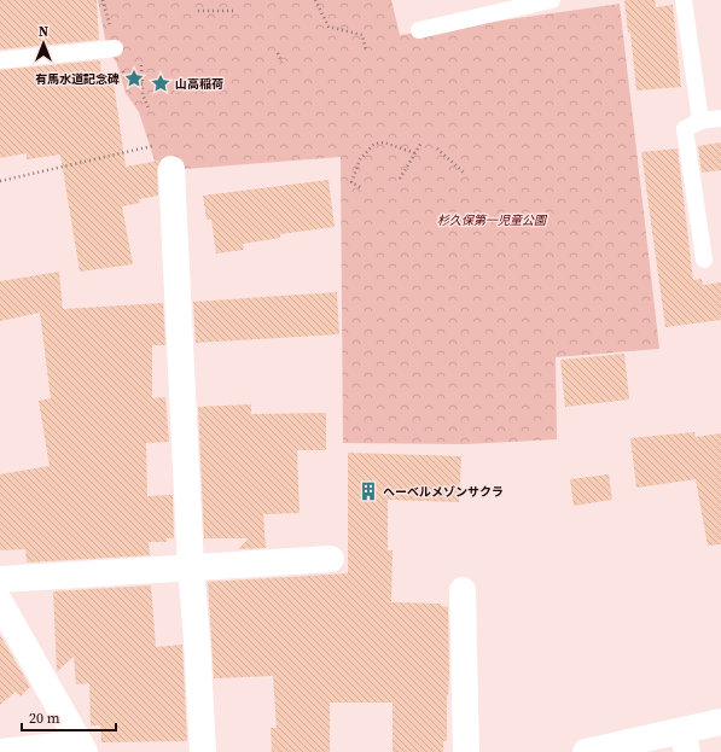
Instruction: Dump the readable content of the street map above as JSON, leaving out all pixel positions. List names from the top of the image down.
{
  "parks": ["杉久保第一児童公園"],
  "places": {
    "place": ["有馬水道記念碑", "山高稲荷"],
    "building": ["ヘーベルメゾンサクラ"]
  },
  "scale_bar": "20 m",
  "north": "top"
}
